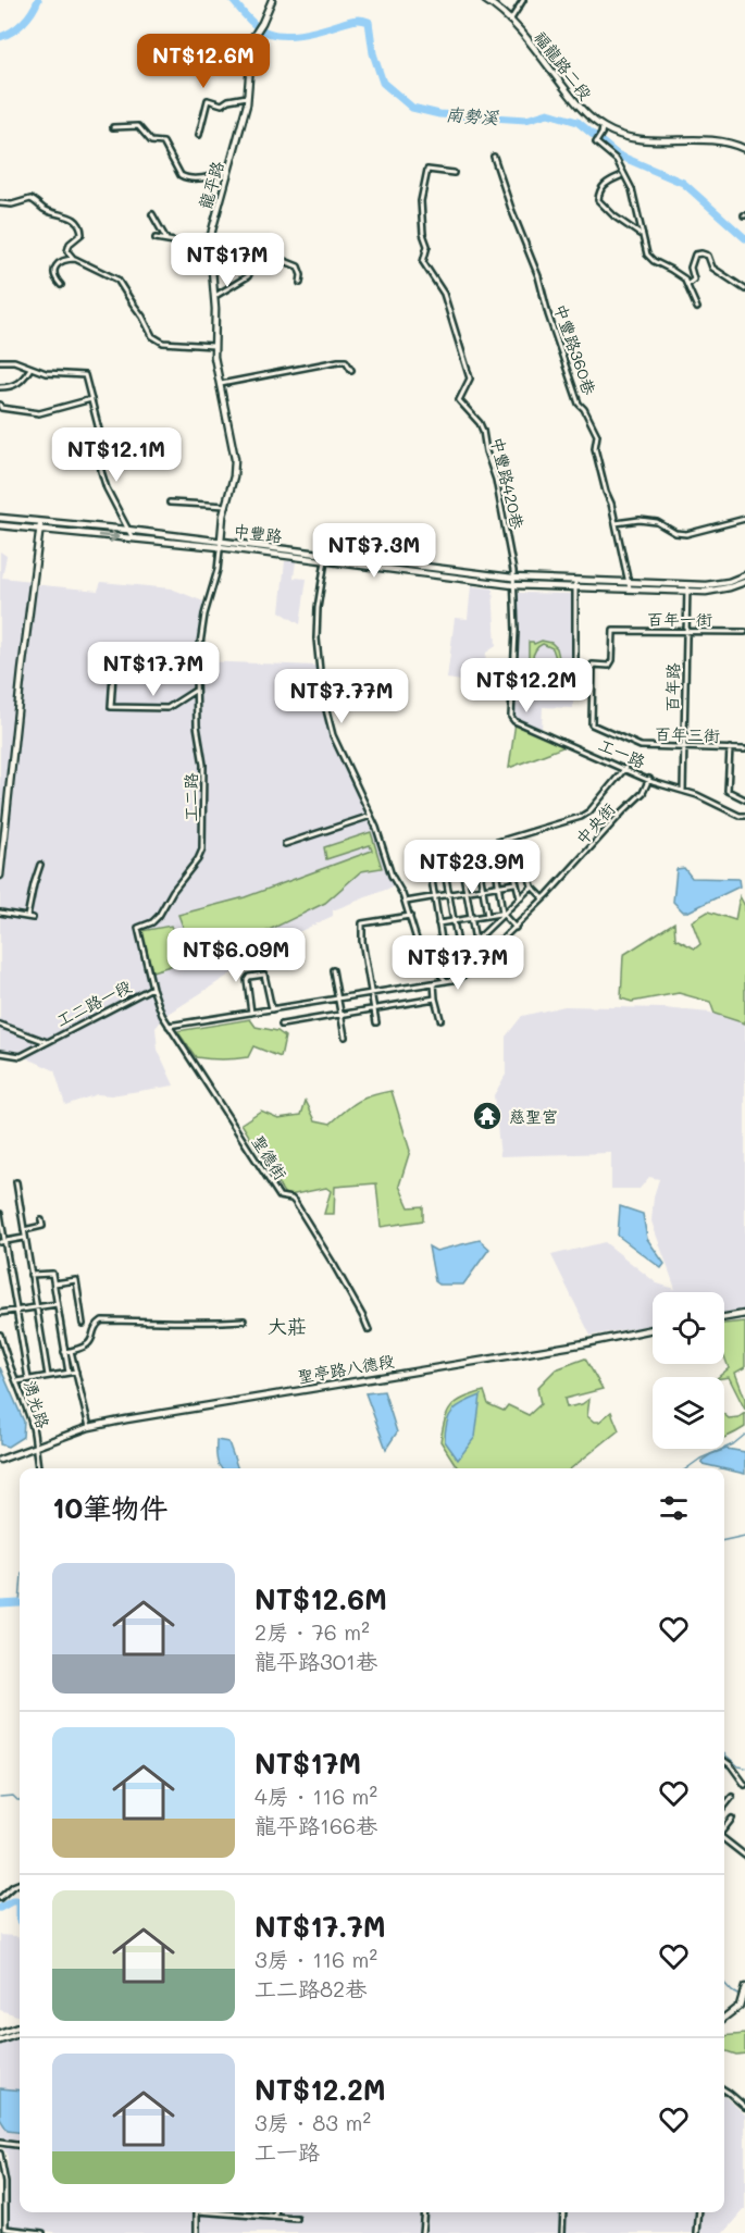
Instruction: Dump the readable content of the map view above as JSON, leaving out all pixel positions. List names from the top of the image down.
{
  "streets": {
    "street": [
      "福龍路二段",
      "龍平路",
      "中豐路360巷",
      "中豐路420巷",
      "中豐路",
      "百年一街",
      "百年路",
      "百年三街",
      "工一路",
      "工二路",
      "中央街",
      "工二路一段",
      "聖德街",
      "聖亭路八德段",
      "湧光路"
    ]
  },
  "crossings": [
    ["龍平路", "中豐路"],
    ["龍平路", "工二路"],
    ["中豐路360巷", "中豐路"],
    ["中豐路420巷", "中豐路"],
    ["中豐路420巷", "工一路"],
    ["中豐路", "百年路"],
    ["中豐路", "工一路"],
    ["中豐路", "工二路"],
    ["百年一街", "百年路"],
    ["百年一街", "百年三街"],
    ["百年路", "百年三街"],
    ["百年路", "工一路"],
    ["工一路", "中央街"],
    ["工二路", "中央街"],
    ["工二路", "工二路一段"],
    ["工二路", "聖德街"],
    ["中央街", "聖德街"],
    ["聖亭路八德段", "湧光路"]
  ],
  "districts": ["大莊"],
  "water": ["南勢溪"],
  "places": {
    "temple": ["慈聖宮"]
  },
  "page": {
    "price": [
      "NT$12.6M",
      "NT$17M",
      "NT$12.1M",
      "NT$7.3M",
      "NT$17.7M",
      "NT$12.2M",
      "NT$7.77M",
      "NT$23.9M",
      "NT$6.09M",
      "NT$17.7M"
    ],
    "heading": "10筆物件",
    "list": [
      {
        "name": "NT$12.6M",
        "note": "2房 · 76 m² · 龍平路301巷"
      },
      {
        "name": "NT$17M",
        "note": "4房 · 116 m² · 龍平路166巷"
      },
      {
        "name": "NT$17.7M",
        "note": "3房 · 116 m² · 工二路82巷"
      },
      {
        "name": "NT$12.2M",
        "note": "3房 · 83 m² · 工一路"
      }
    ]
  }
}
